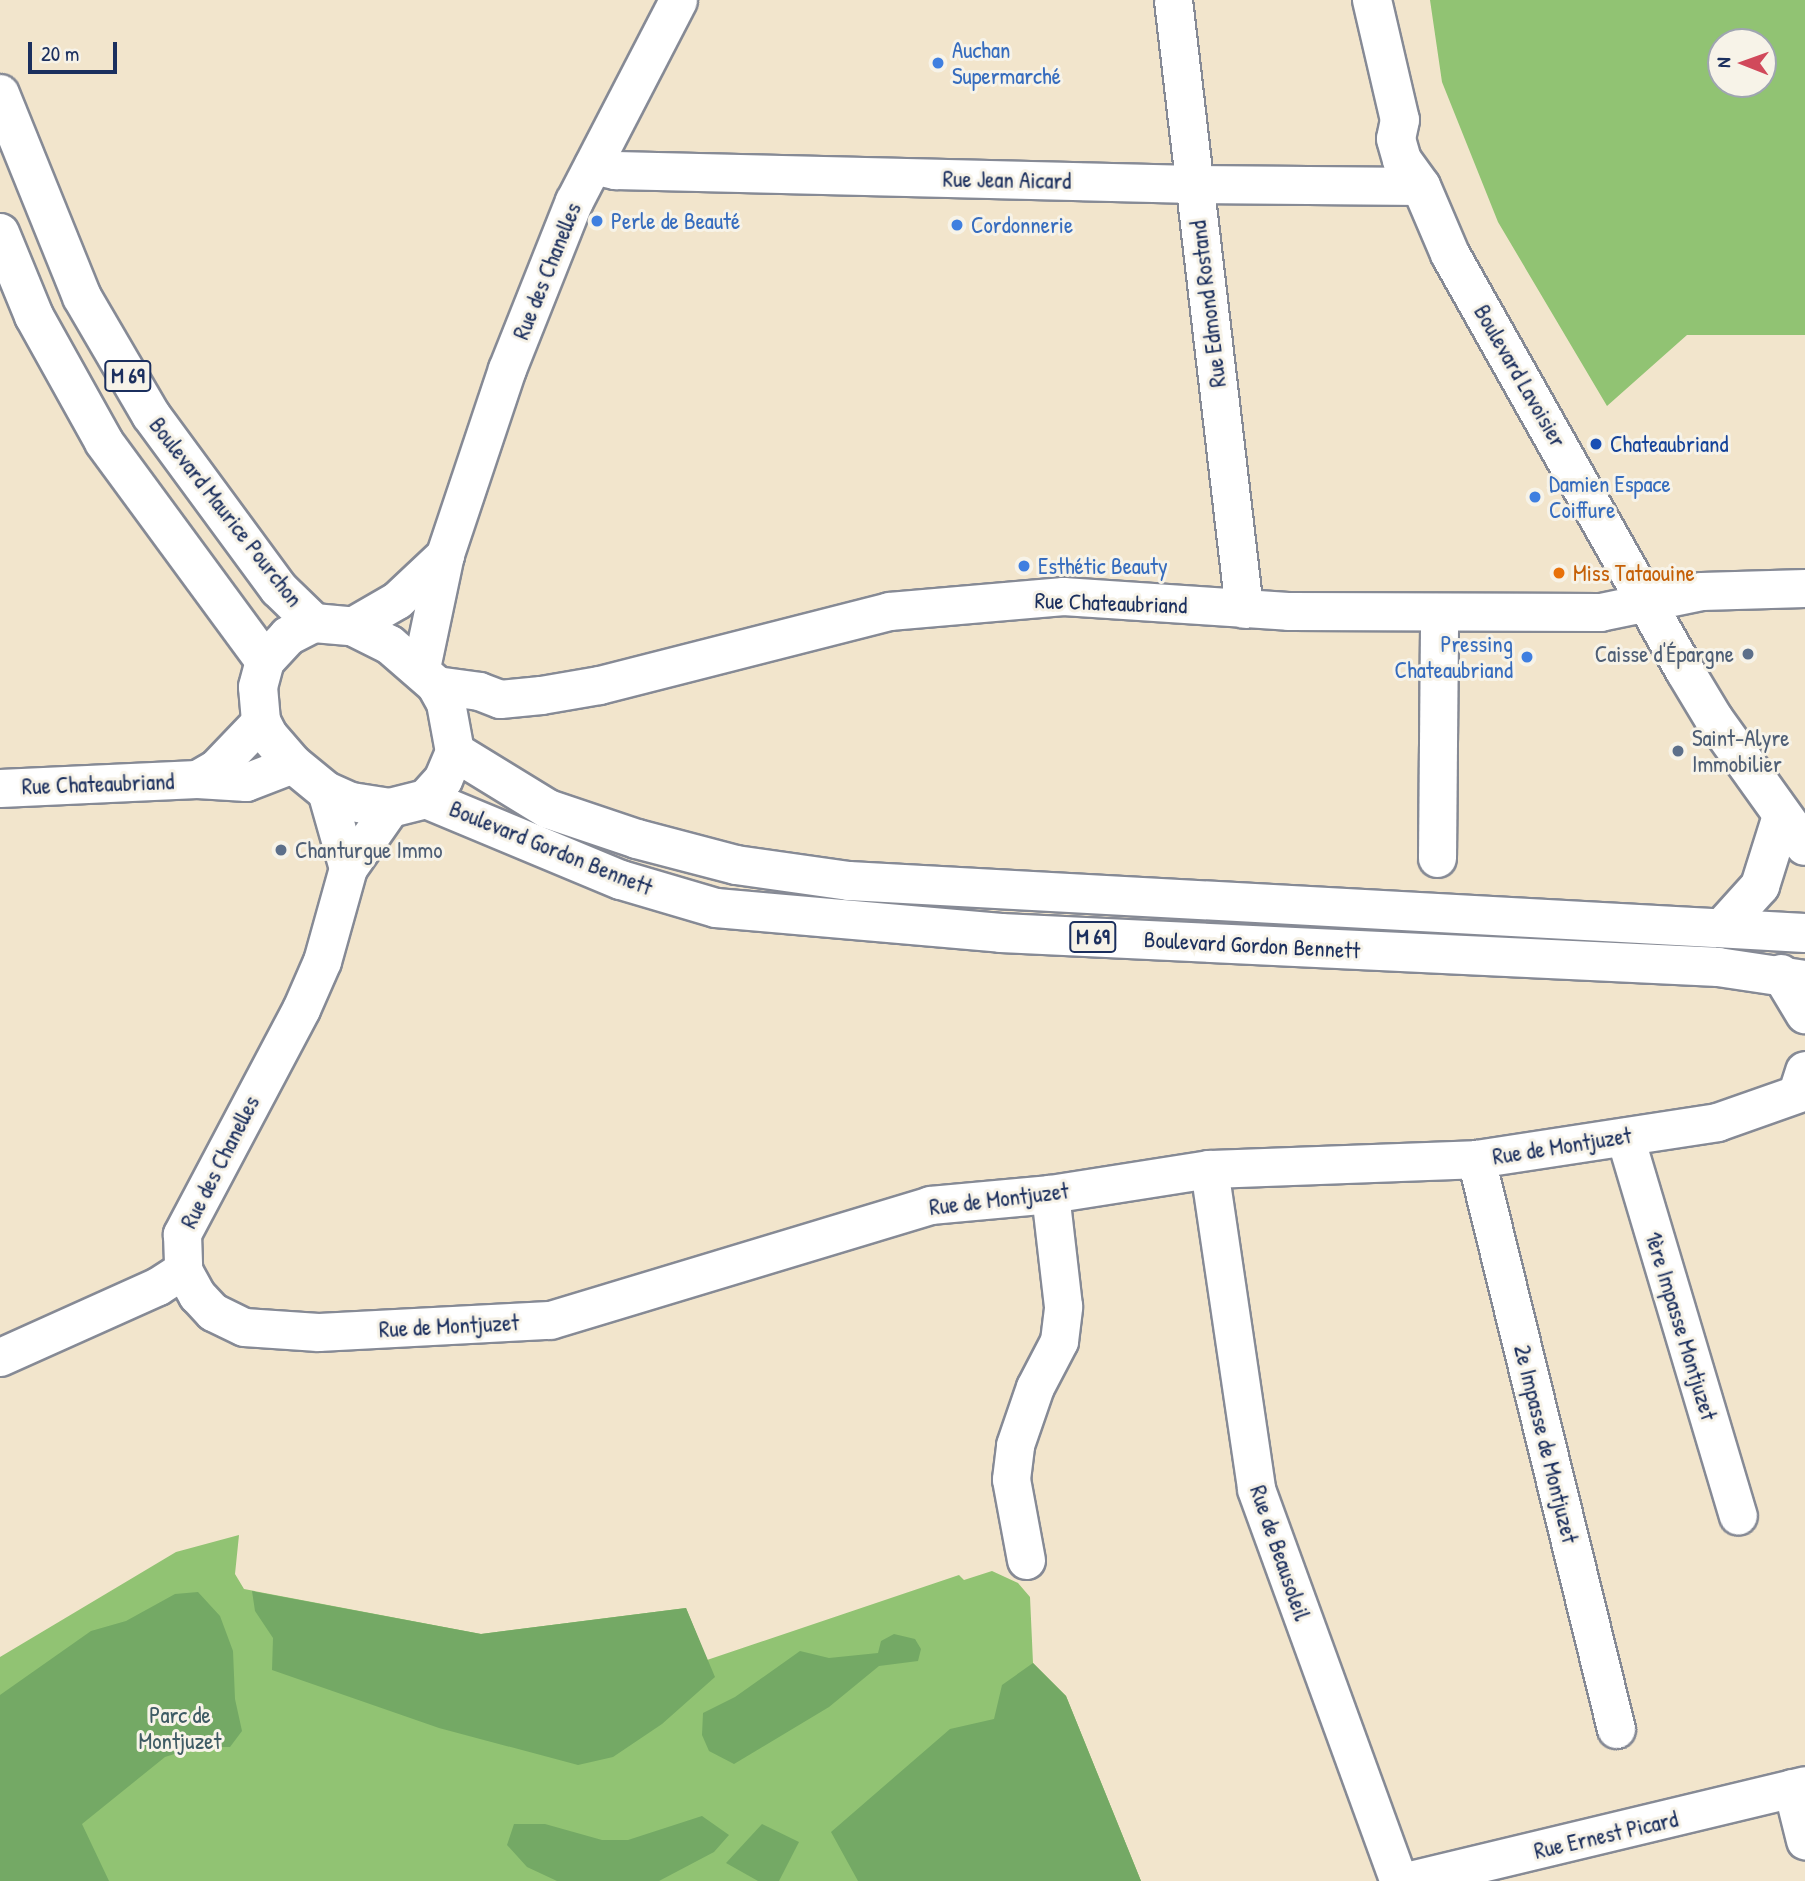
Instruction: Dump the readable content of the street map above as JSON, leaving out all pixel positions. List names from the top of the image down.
{
  "streets": {
    "main road": [
      "M 69",
      "Boulevard Lavoisier",
      "Boulevard Maurice Pourchon",
      "Boulevard Gordon Bennett"
    ],
    "street": [
      "Rue Jean Aicard",
      "Rue des Chanelles",
      "Rue Edmond Rostand",
      "Rue Chateaubriand",
      "Rue de Montjuzet",
      "1ère Impasse Montjuzet",
      "2e Impasse de Montjuzet",
      "Rue de Beausoleil",
      "Rue Ernest Picard"
    ]
  },
  "crossings": [
    ["Rue Jean Aicard", "Rue des Chanelles"],
    ["Rue Jean Aicard", "Rue Edmond Rostand"],
    ["Rue Jean Aicard", "Boulevard Lavoisier"],
    ["Rue des Chanelles", "M 69"],
    ["Rue des Chanelles", "Boulevard Maurice Pourchon"],
    ["Rue des Chanelles", "Rue Chateaubriand"],
    ["Rue des Chanelles", "Boulevard Gordon Bennett"],
    ["Rue des Chanelles", "Rue de Montjuzet"],
    ["Rue Edmond Rostand", "Rue Chateaubriand"],
    ["M 69", "Boulevard Maurice Pourchon"],
    ["M 69", "Rue Chateaubriand"],
    ["M 69", "Boulevard Gordon Bennett"],
    ["Boulevard Lavoisier", "Rue Chateaubriand"],
    ["Boulevard Maurice Pourchon", "Rue Chateaubriand"],
    ["Boulevard Maurice Pourchon", "Boulevard Gordon Bennett"],
    ["Rue Chateaubriand", "Boulevard Gordon Bennett"],
    ["Rue de Montjuzet", "1ère Impasse Montjuzet"],
    ["Rue de Montjuzet", "2e Impasse de Montjuzet"],
    ["Rue de Montjuzet", "Rue de Beausoleil"]
  ],
  "parks": ["Parc de Montjuzet"],
  "places": [
    "Auchan Supermarché",
    "Perle de Beauté",
    "Cordonnerie",
    "Chateaubriand",
    "Damien Espace Coiffure",
    "Esthétic Beauty",
    "Miss Tataouine",
    "Caisse d'Épargne",
    "Pressing Chateaubriand",
    "Saint-Alyre Immobilier",
    "Chanturgue Immo"
  ],
  "scale_bar": "20 m",
  "north": "left"
}
